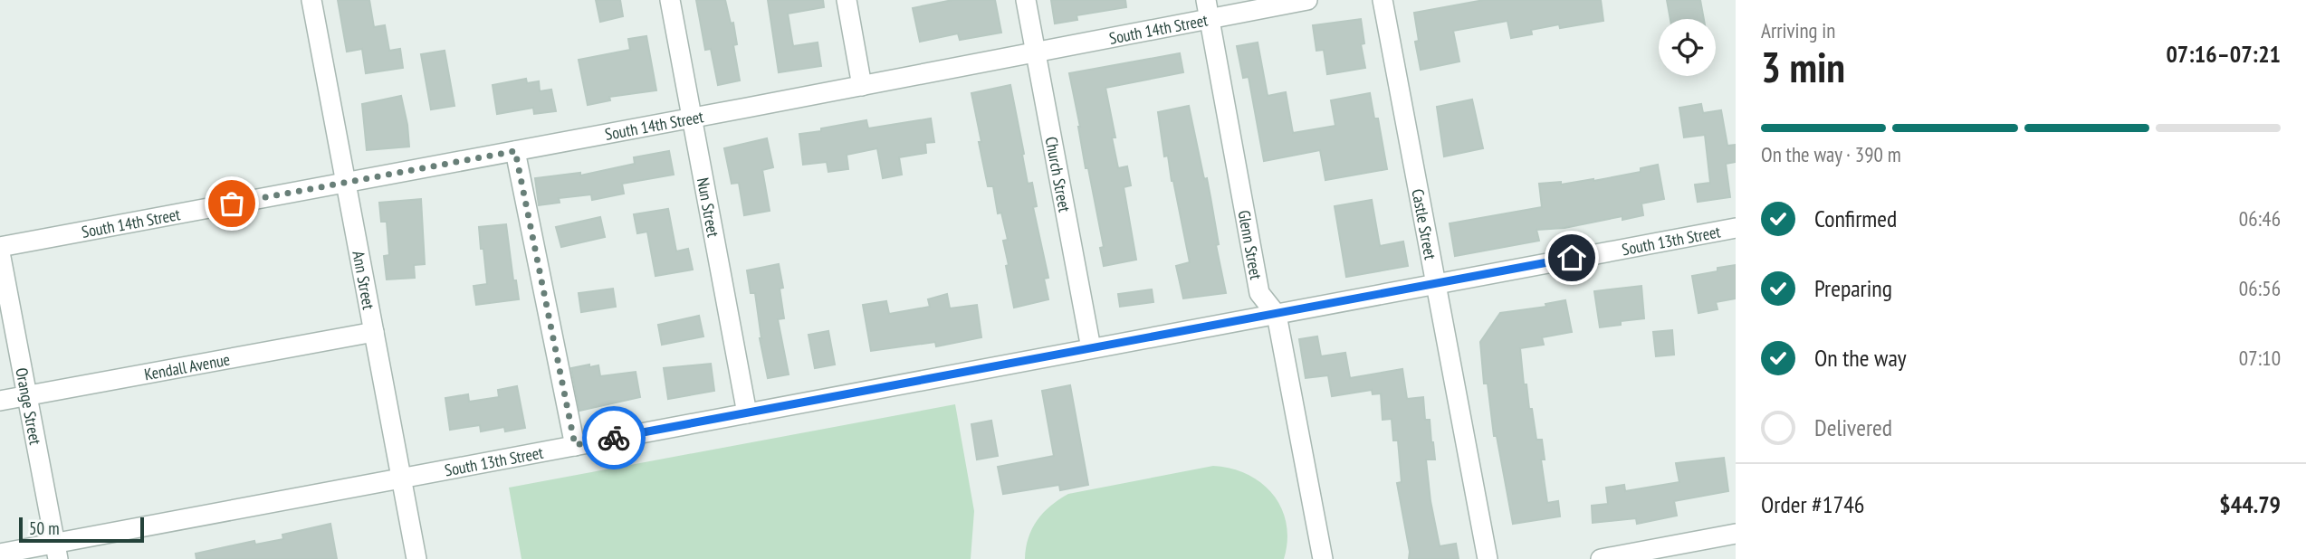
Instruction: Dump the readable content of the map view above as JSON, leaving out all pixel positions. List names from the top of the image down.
{
  "streets": {
    "street": [
      "South 14th Street",
      "Church Street",
      "Nun Street",
      "Castle Street",
      "South 13th Street",
      "Glenn Street",
      "Ann Street",
      "Kendall Avenue",
      "Orange Street"
    ]
  },
  "crossings": [
    ["South 14th Street", "Church Street"],
    ["South 14th Street", "Nun Street"],
    ["South 14th Street", "Glenn Street"],
    ["South 14th Street", "Ann Street"],
    ["Church Street", "South 13th Street"],
    ["Nun Street", "South 13th Street"],
    ["Castle Street", "South 13th Street"],
    ["South 13th Street", "Glenn Street"],
    ["South 13th Street", "Ann Street"],
    ["South 13th Street", "Orange Street"],
    ["Ann Street", "Kendall Avenue"],
    ["Kendall Avenue", "Orange Street"]
  ],
  "scale_bar": "50 m",
  "page": {
    "heading": ["3 min", "Arriving in", "07:16–07:21"],
    "panel": ["Order #1746", "$44.79"],
    "bar": "On the way · 390 m",
    "list": [
      ["Confirmed", "06:46"],
      ["Preparing", "06:56"],
      ["On the way", "07:10"],
      "Delivered"
    ],
    "scale": "50 m"
  }
}
